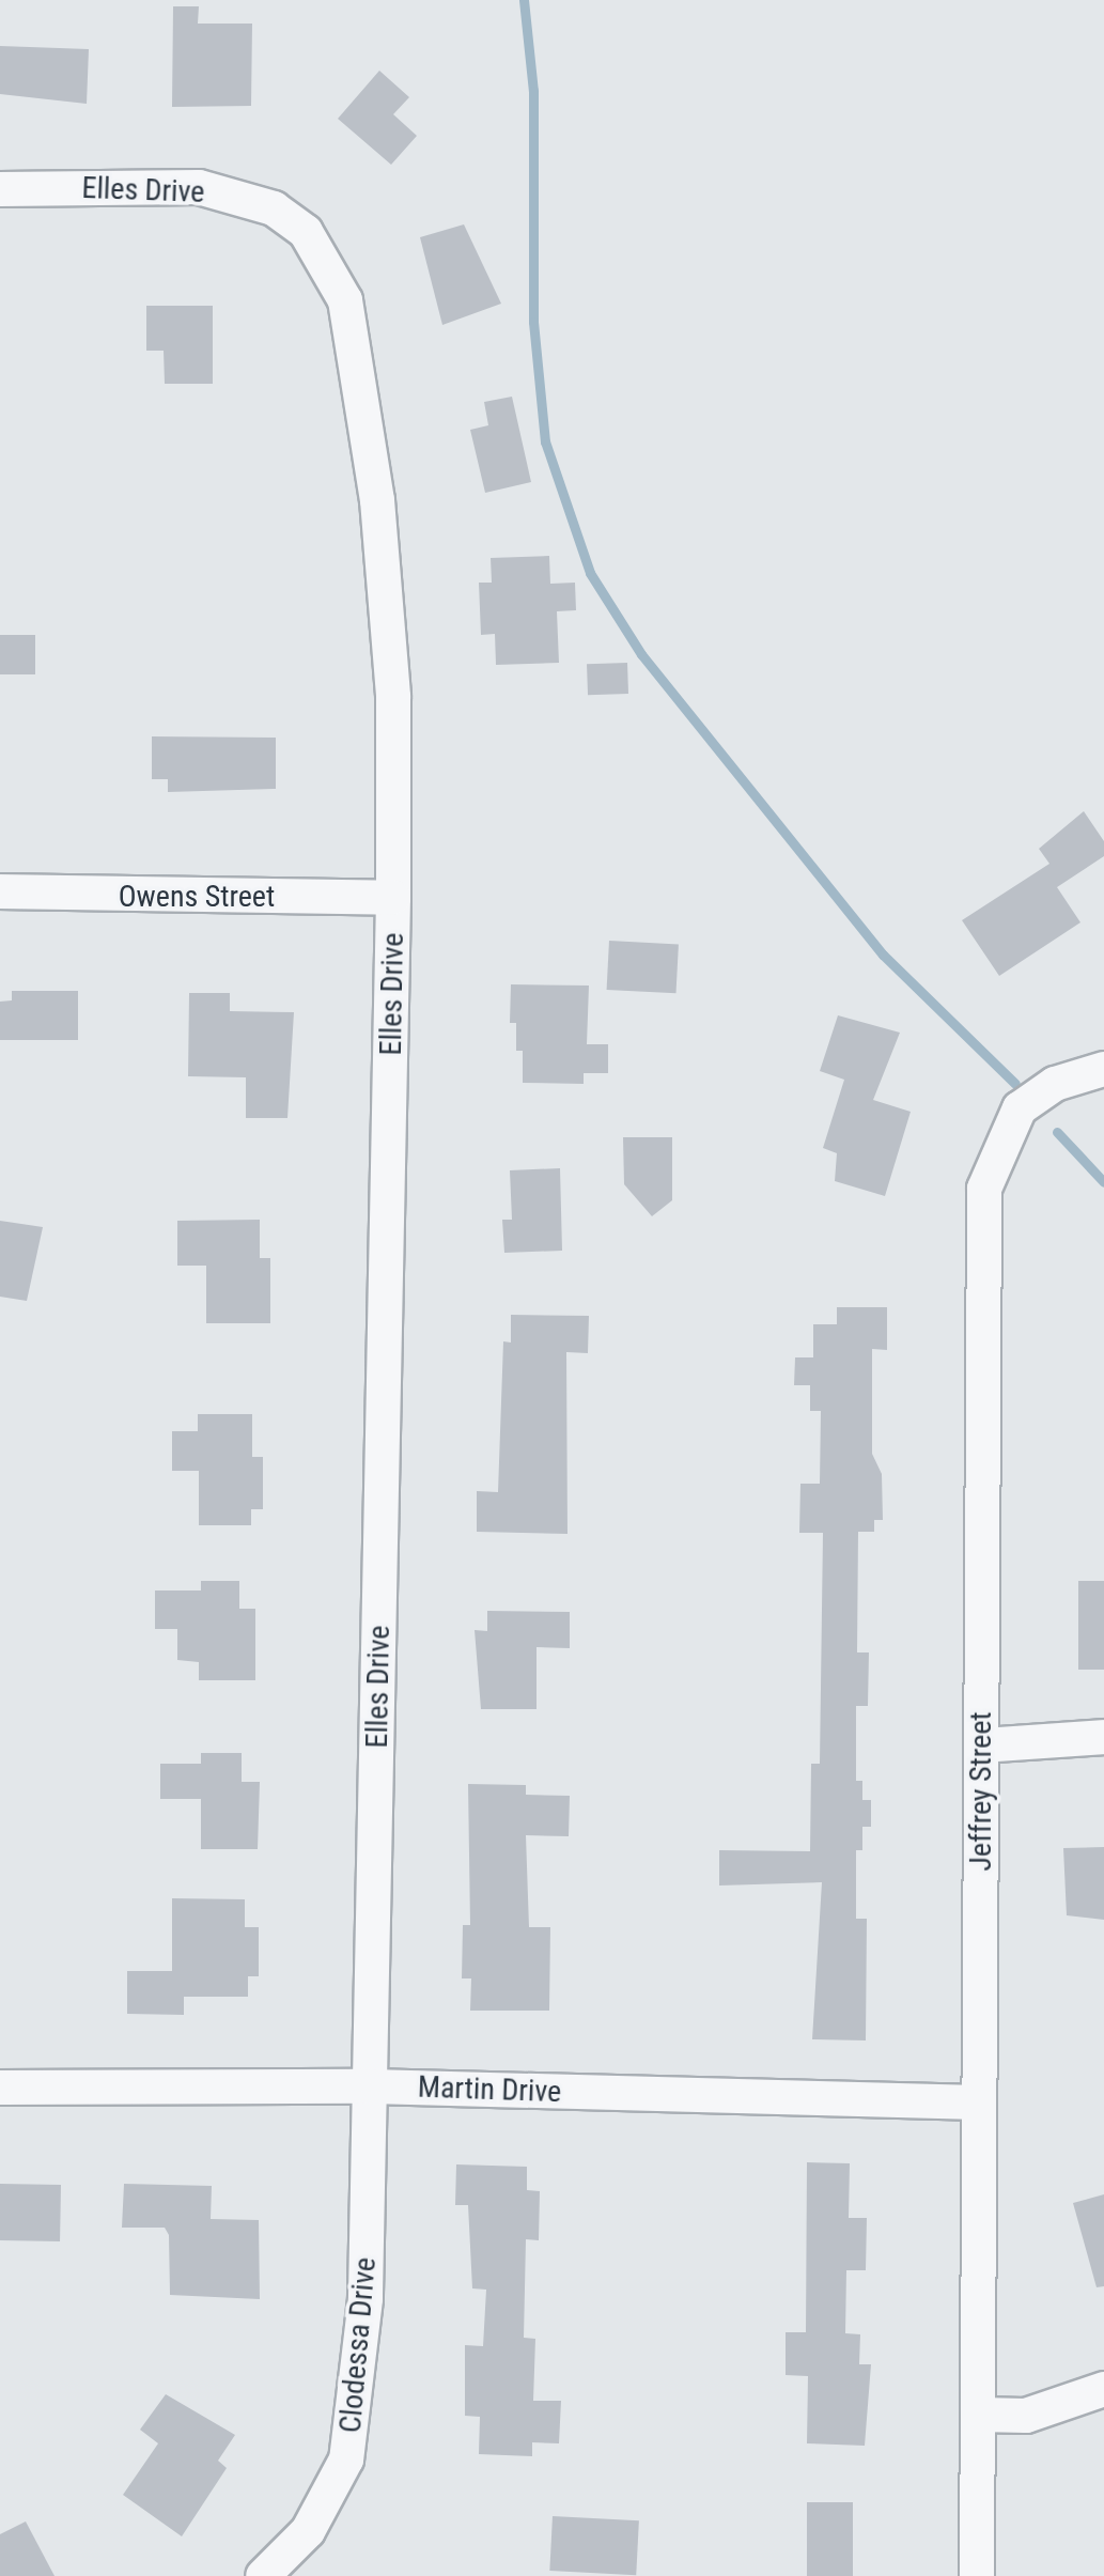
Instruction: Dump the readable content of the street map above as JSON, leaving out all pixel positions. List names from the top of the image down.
{
  "streets": {
    "street": [
      "Elles Drive",
      "Owens Street",
      "Jeffrey Street",
      "Martin Drive",
      "Clodessa Drive"
    ]
  },
  "crossings": [
    ["Elles Drive", "Owens Street"],
    ["Elles Drive", "Martin Drive"],
    ["Elles Drive", "Clodessa Drive"],
    ["Jeffrey Street", "Martin Drive"],
    ["Martin Drive", "Clodessa Drive"]
  ]
}
